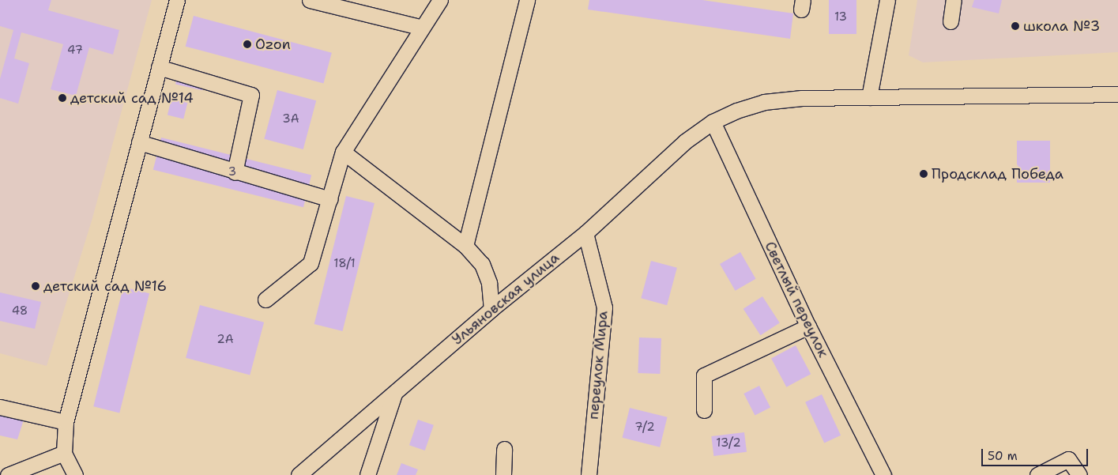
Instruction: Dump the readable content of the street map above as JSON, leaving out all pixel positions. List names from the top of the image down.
{
  "streets": {
    "street": ["Ульяновская улица", "Светлый переулок", "переулок Мира"]
  },
  "crossings": [
    ["Ульяновская улица", "Светлый переулок"],
    ["Ульяновская улица", "переулок Мира"]
  ],
  "places": [
    "школа №3",
    "Ozon",
    "детский сад №14",
    "Продсклад Победа",
    "детский сад №16"
  ],
  "house_numbers": [
    "13",
    "47",
    "3А",
    "3",
    "18/1",
    "48",
    "2А",
    "7/2",
    "13/2"
  ],
  "scale_bar": "50 m"
}
